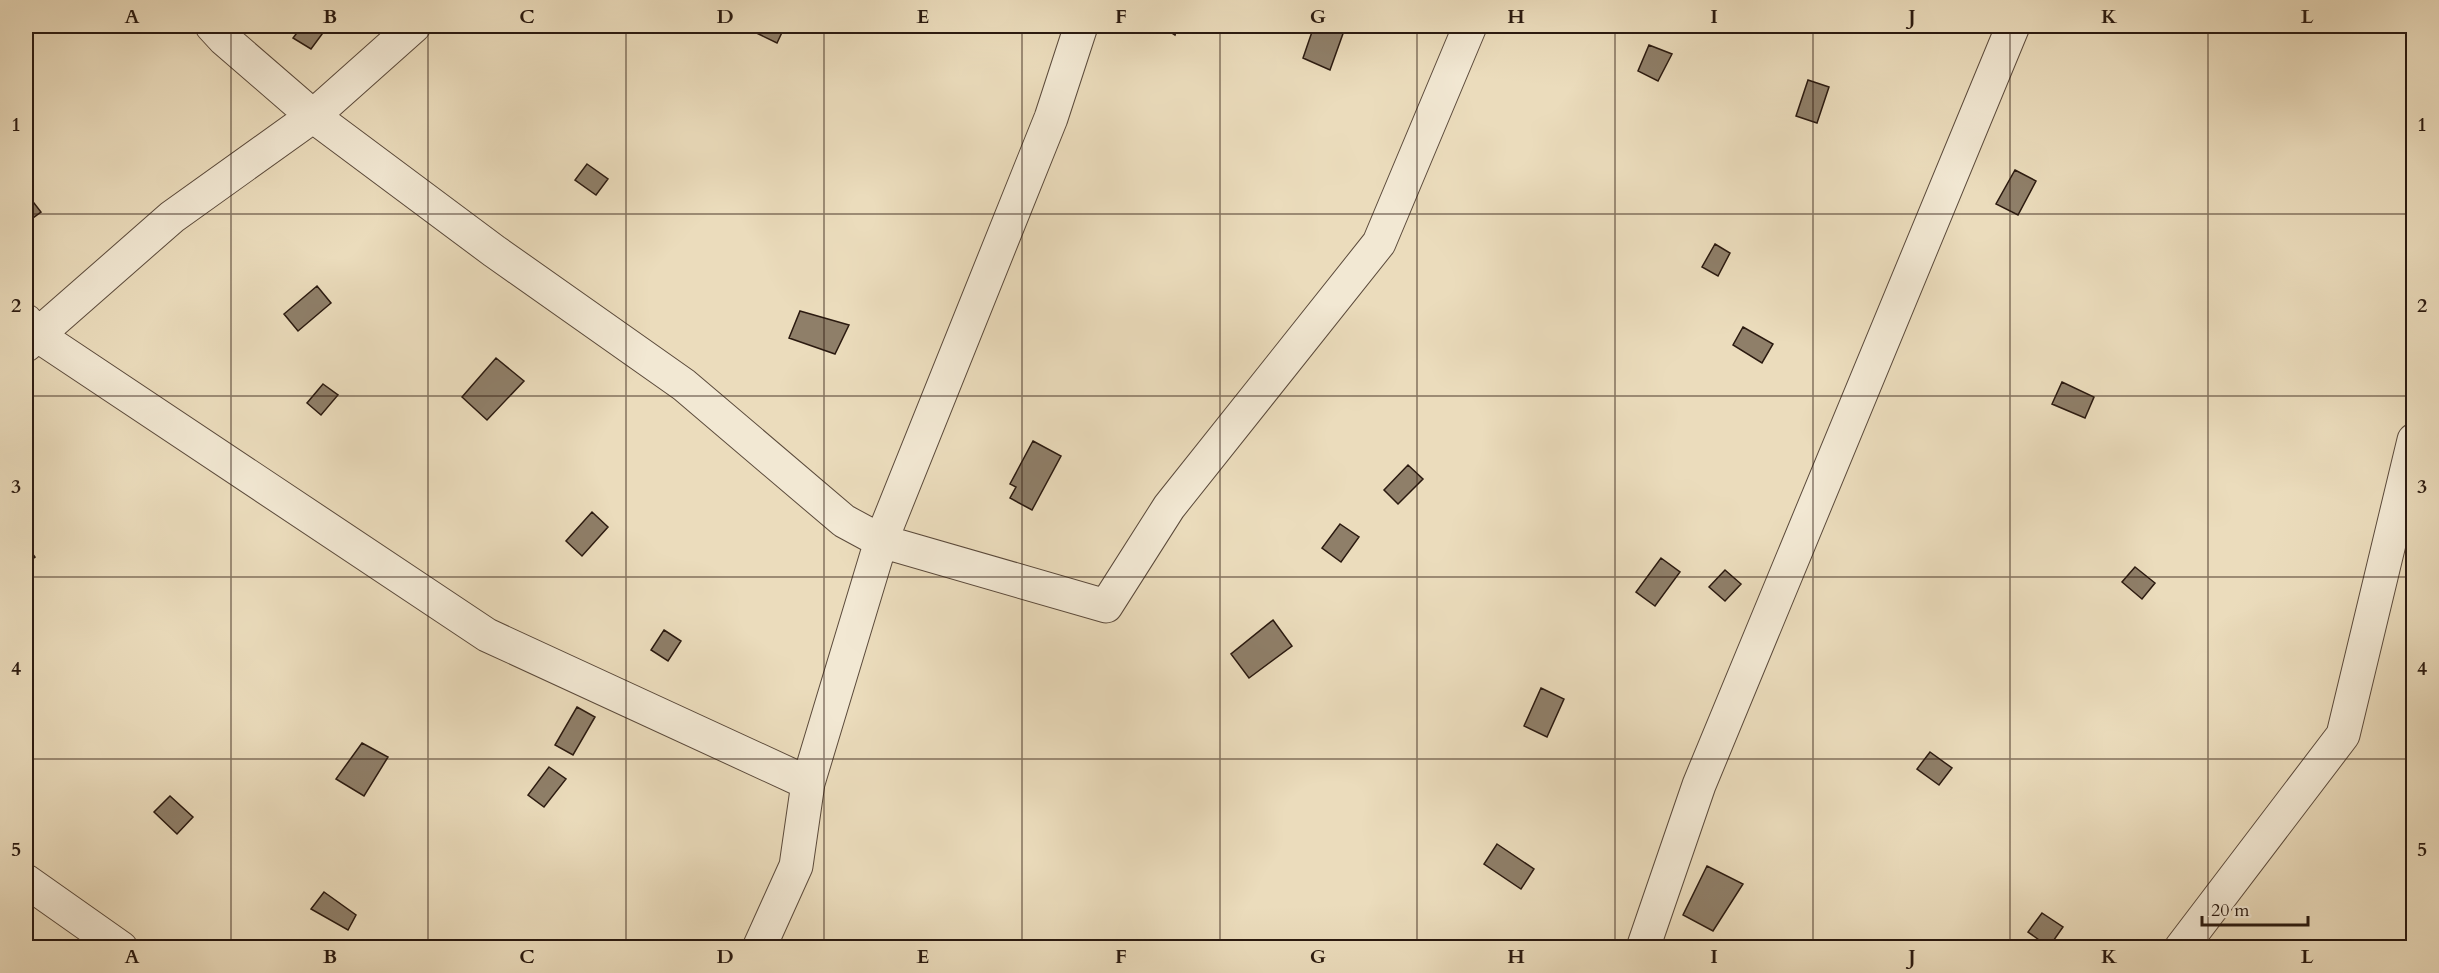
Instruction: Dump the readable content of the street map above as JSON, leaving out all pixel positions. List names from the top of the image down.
{
  "scale_bar": "20 m",
  "grid": {
    "columns": [
      "A",
      "B",
      "C",
      "D",
      "E",
      "F",
      "G",
      "H",
      "I",
      "J",
      "K",
      "L"
    ],
    "rows": [
      "1",
      "2",
      "3",
      "4",
      "5"
    ]
  }
}
